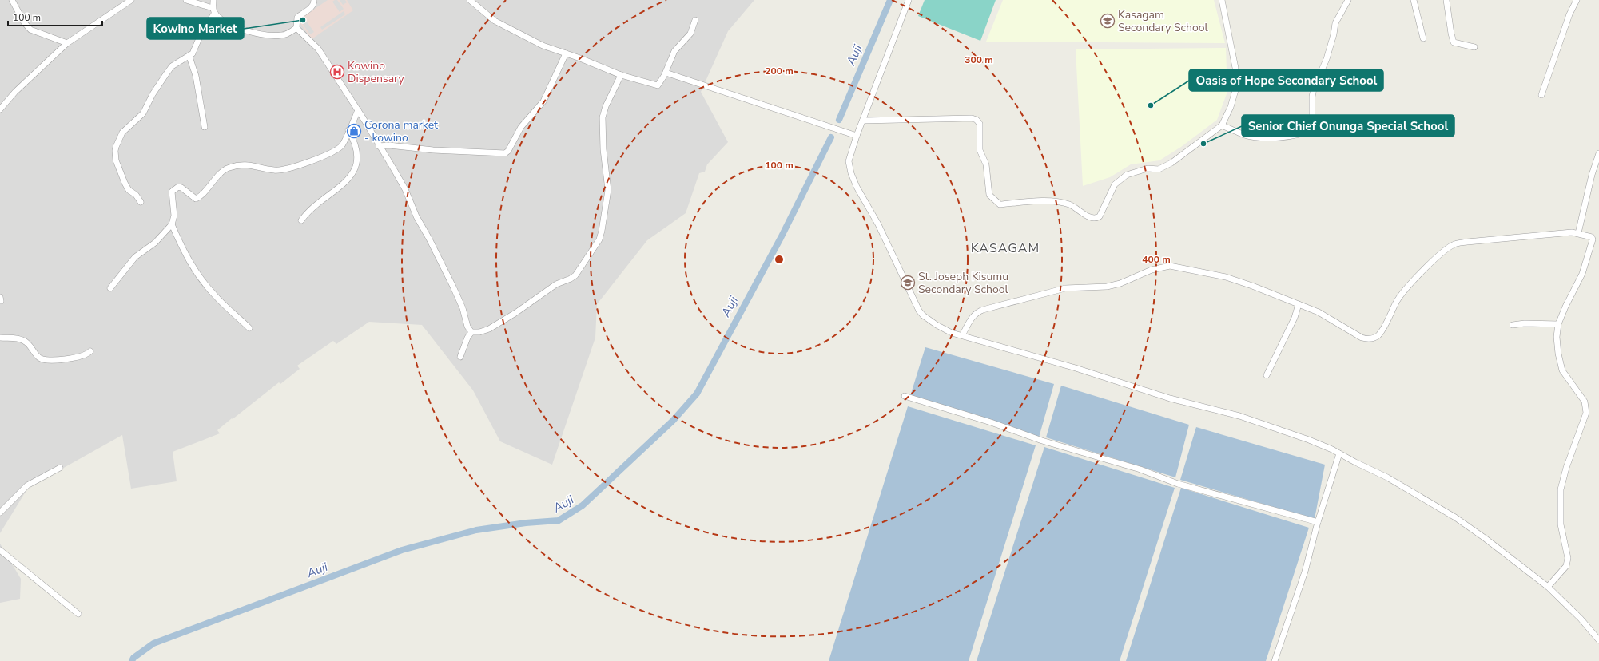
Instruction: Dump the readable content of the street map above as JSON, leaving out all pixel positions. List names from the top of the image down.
{
  "districts": ["KASAGAM"],
  "water": ["Auji"],
  "places": {
    "other": ["Kowino Market", "Oasis of Hope Secondary School", "Senior Chief Onunga Special School"],
    "school or university": ["Kasagam Secondary School", "St. Joseph Kisumu Secondary School"],
    "hospital": ["Kowino Dispensary"],
    "shop": ["Corona market - kowino"]
  },
  "scale_bar": "100 m",
  "rings": [
    "300 m",
    "200 m",
    "100 m",
    "400 m"
  ]
}
